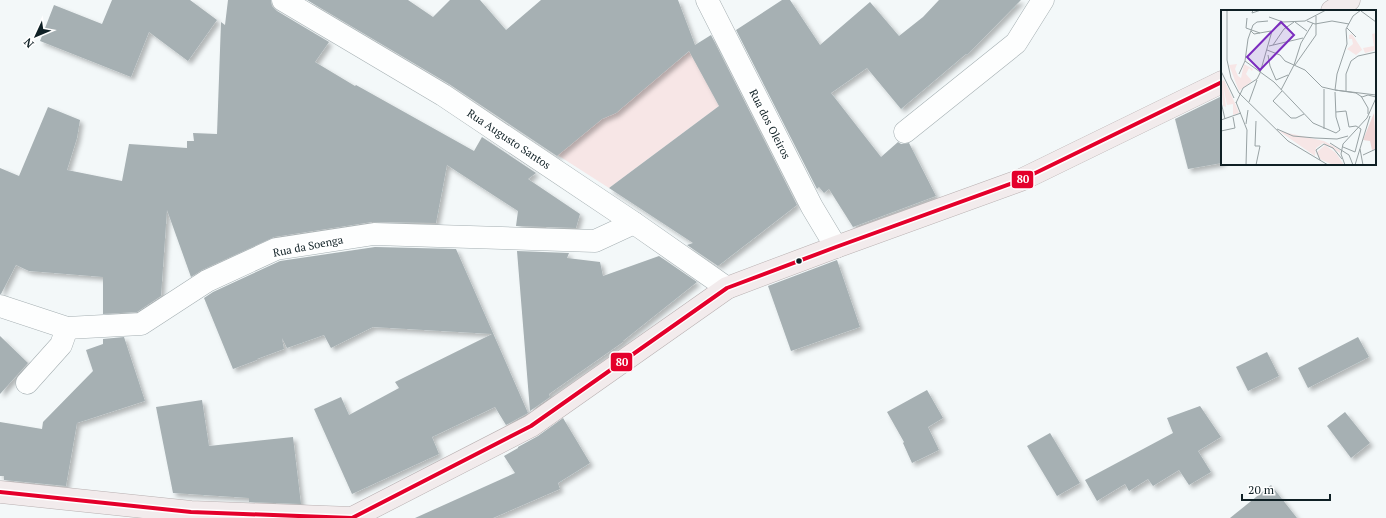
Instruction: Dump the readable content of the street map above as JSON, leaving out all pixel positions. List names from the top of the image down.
{
  "streets": {
    "street": ["Rua dos Oleiros", "Rua Augusto Santos", "Rua da Soenga"]
  },
  "crossings": [
    ["Rua Augusto Santos", "Rua da Soenga"]
  ],
  "lines": ["transit line 80"],
  "scale_bar": "20 m",
  "north": "bottom left"
}
